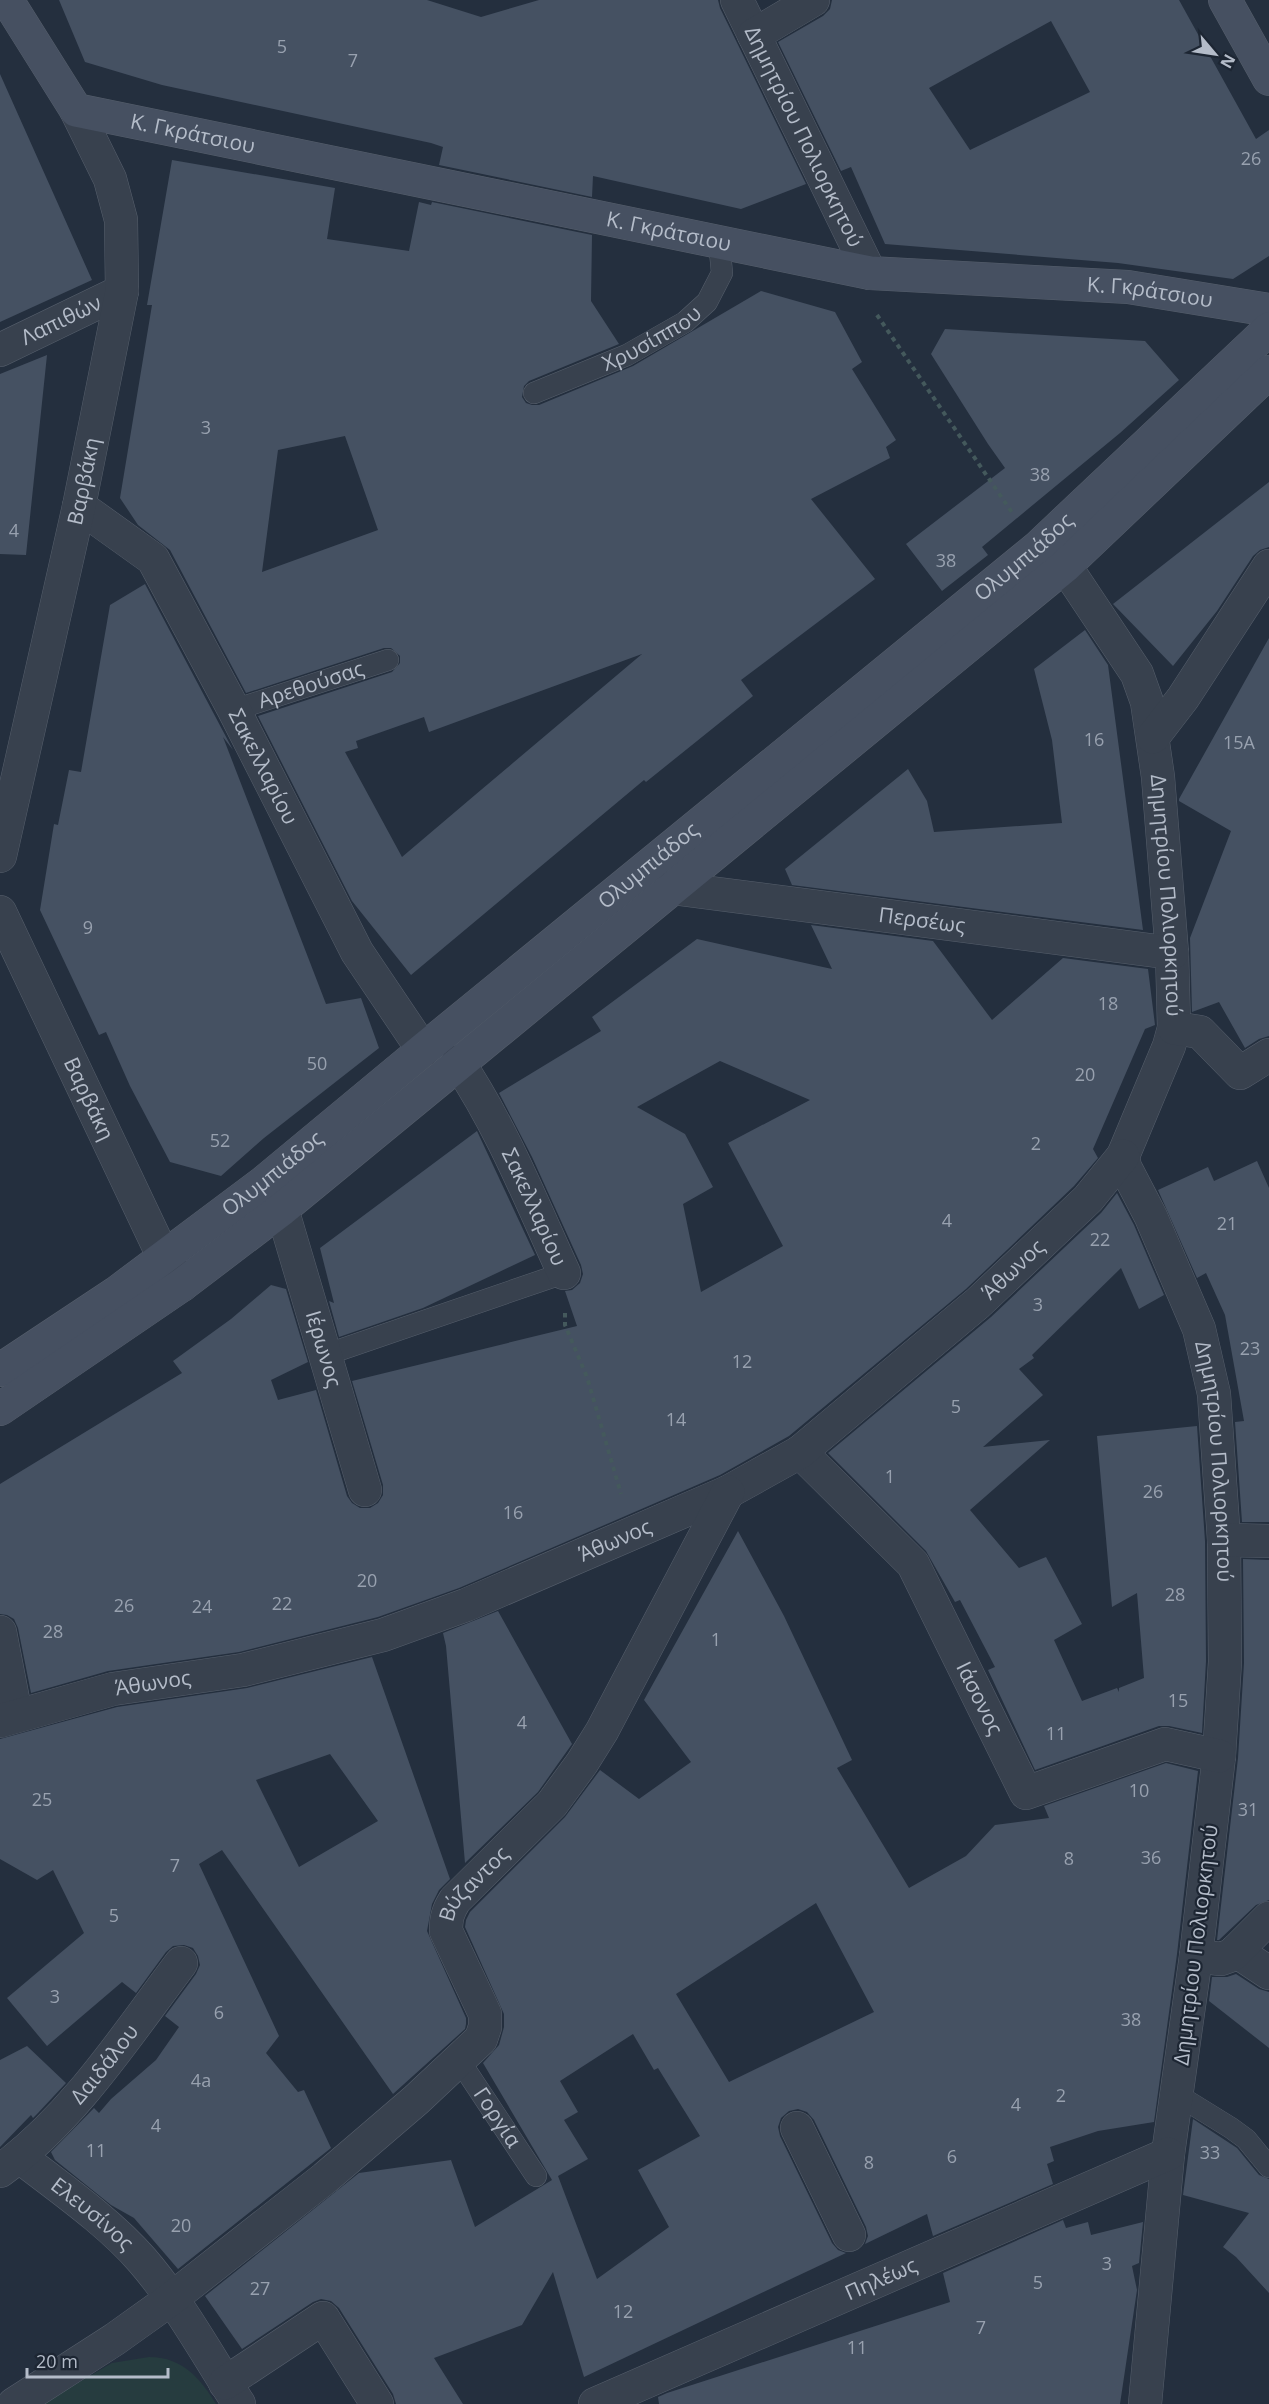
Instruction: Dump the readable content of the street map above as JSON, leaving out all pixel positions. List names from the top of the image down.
{
  "streets": {
    "main road": ["Κ. Γκράτσιου", "Ολυμπιάδος"],
    "street": [
      "Δημητρίου Πολιορκητού",
      "Λαπιθών",
      "Βαρβάκη",
      "Σακελλαρίου",
      "Περσέως",
      "Άθωνος",
      "Ιέρωνος",
      "Ιάσονος",
      "Βύζαντος",
      "Δαιδάλου",
      "Ελευσίνος",
      "Πηλέως"
    ],
    "lane": ["Χρυσίππου", "Αρεθούσας", "Γοργία"]
  },
  "crossings": [
    ["Κ. Γκράτσιου", "Δημητρίου Πολιορκητού"],
    ["Κ. Γκράτσιου", "Χρυσίππου"],
    ["Κ. Γκράτσιου", "Βαρβάκη"],
    ["Δημητρίου Πολιορκητού", "Ολυμπιάδος"],
    ["Δημητρίου Πολιορκητού", "Περσέως"],
    ["Δημητρίου Πολιορκητού", "Άθωνος"],
    ["Δημητρίου Πολιορκητού", "Ιάσονος"],
    ["Δημητρίου Πολιορκητού", "Πηλέως"],
    ["Λαπιθών", "Βαρβάκη"],
    ["Βαρβάκη", "Ολυμπιάδος"],
    ["Βαρβάκη", "Σακελλαρίου"],
    ["Ολυμπιάδος", "Σακελλαρίου"],
    ["Ολυμπιάδος", "Περσέως"],
    ["Ολυμπιάδος", "Ιέρωνος"],
    ["Αρεθούσας", "Σακελλαρίου"],
    ["Σακελλαρίου", "Άθωνος"],
    ["Άθωνος", "Ιάσονος"],
    ["Άθωνος", "Βύζαντος"],
    ["Βύζαντος", "Γοργία"],
    ["Βύζαντος", "Ελευσίνος"],
    ["Δαιδάλου", "Ελευσίνος"]
  ],
  "house_numbers": [
    "5",
    "7",
    "26",
    "3",
    "38",
    "4",
    "38",
    "16",
    "15A",
    "9",
    "18",
    "50",
    "20",
    "52",
    "2",
    "4",
    "21",
    "22",
    "3",
    "23",
    "12",
    "5",
    "14",
    "1",
    "26",
    "16",
    "20",
    "28",
    "22",
    "26",
    "24",
    "28",
    "1",
    "15",
    "4",
    "11",
    "10",
    "25",
    "31",
    "36",
    "8",
    "7",
    "5",
    "3",
    "6",
    "38",
    "4a",
    "2",
    "4",
    "4",
    "11",
    "33",
    "6",
    "8",
    "20",
    "3",
    "5",
    "27",
    "12",
    "7",
    "11"
  ],
  "scale_bar": "20 m",
  "north": "bottom right"
}
